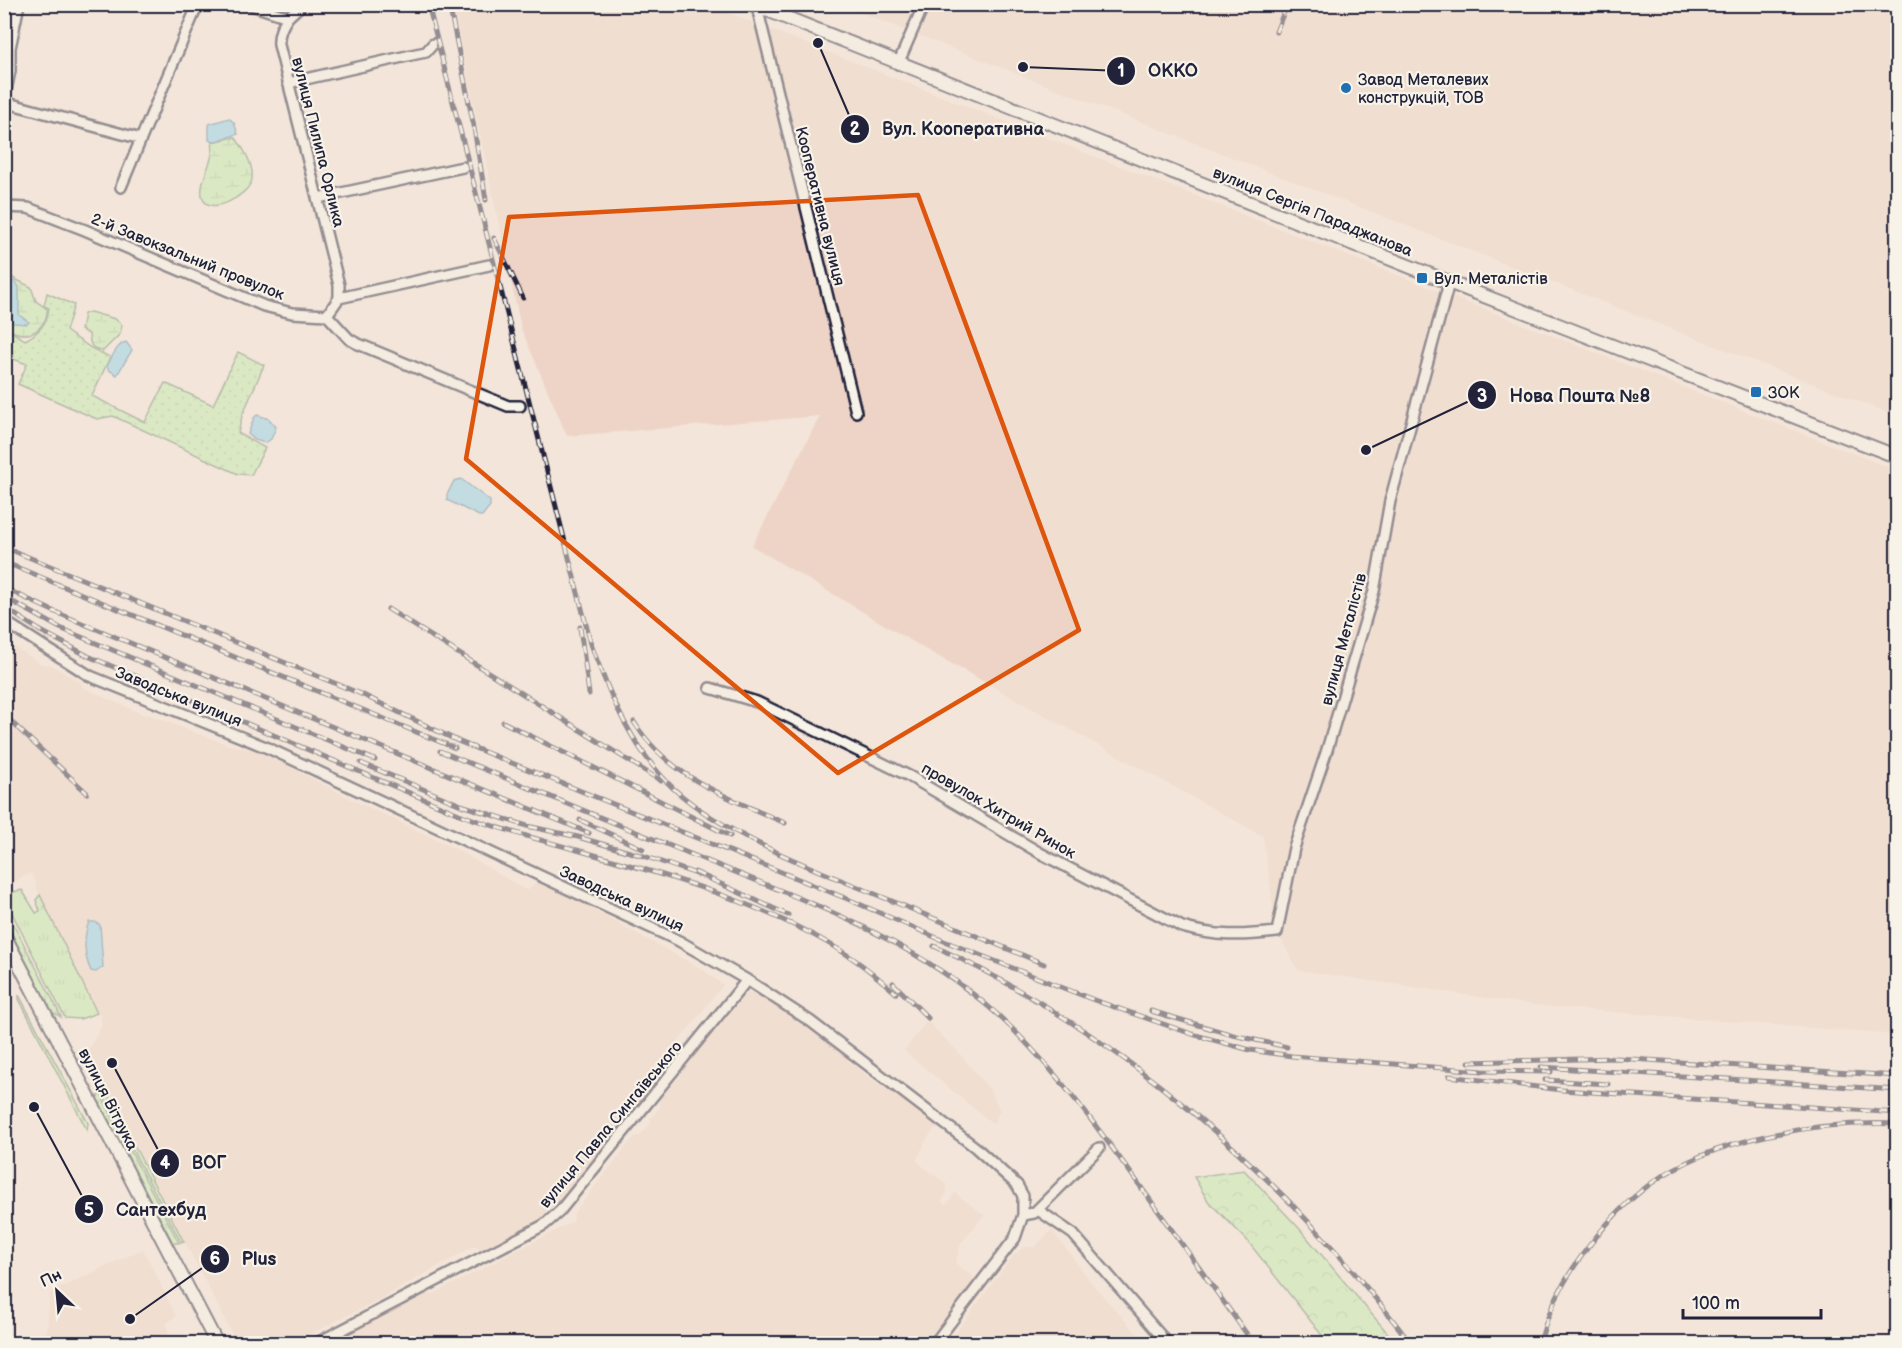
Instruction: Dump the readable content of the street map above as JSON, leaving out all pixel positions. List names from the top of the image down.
{
  "streets": {
    "main road": ["вулиця Сергія Параджанова", "вулиця Вітрука"],
    "street": [
      "вулиця Пилипа Орлика",
      "Кооперативна вулиця",
      "2-й Завокзальний провулок",
      "вулиця Металістів",
      "Заводська вулиця",
      "провулок Хитрий Ринок",
      "вулиця Павла Сингаївського"
    ]
  },
  "crossings": [
    ["Кооперативна вулиця", "вулиця Сергія Параджанова"],
    ["вулиця Сергія Параджанова", "вулиця Металістів"],
    ["вулиця Металістів", "провулок Хитрий Ринок"],
    ["Заводська вулиця", "вулиця Павла Сингаївського"]
  ],
  "places": {
    "other": [
      "Вул. Кооперативна",
      "ОККО",
      "Завод Металевих конструкцій, ТОВ",
      "Нова Пошта №8",
      "ВОГ",
      "Сантехбуд",
      "Plus"
    ],
    "transit": ["Вул. Металістів", "ЗОК"]
  },
  "scale_bar": "100 m",
  "north": "top left"
}
